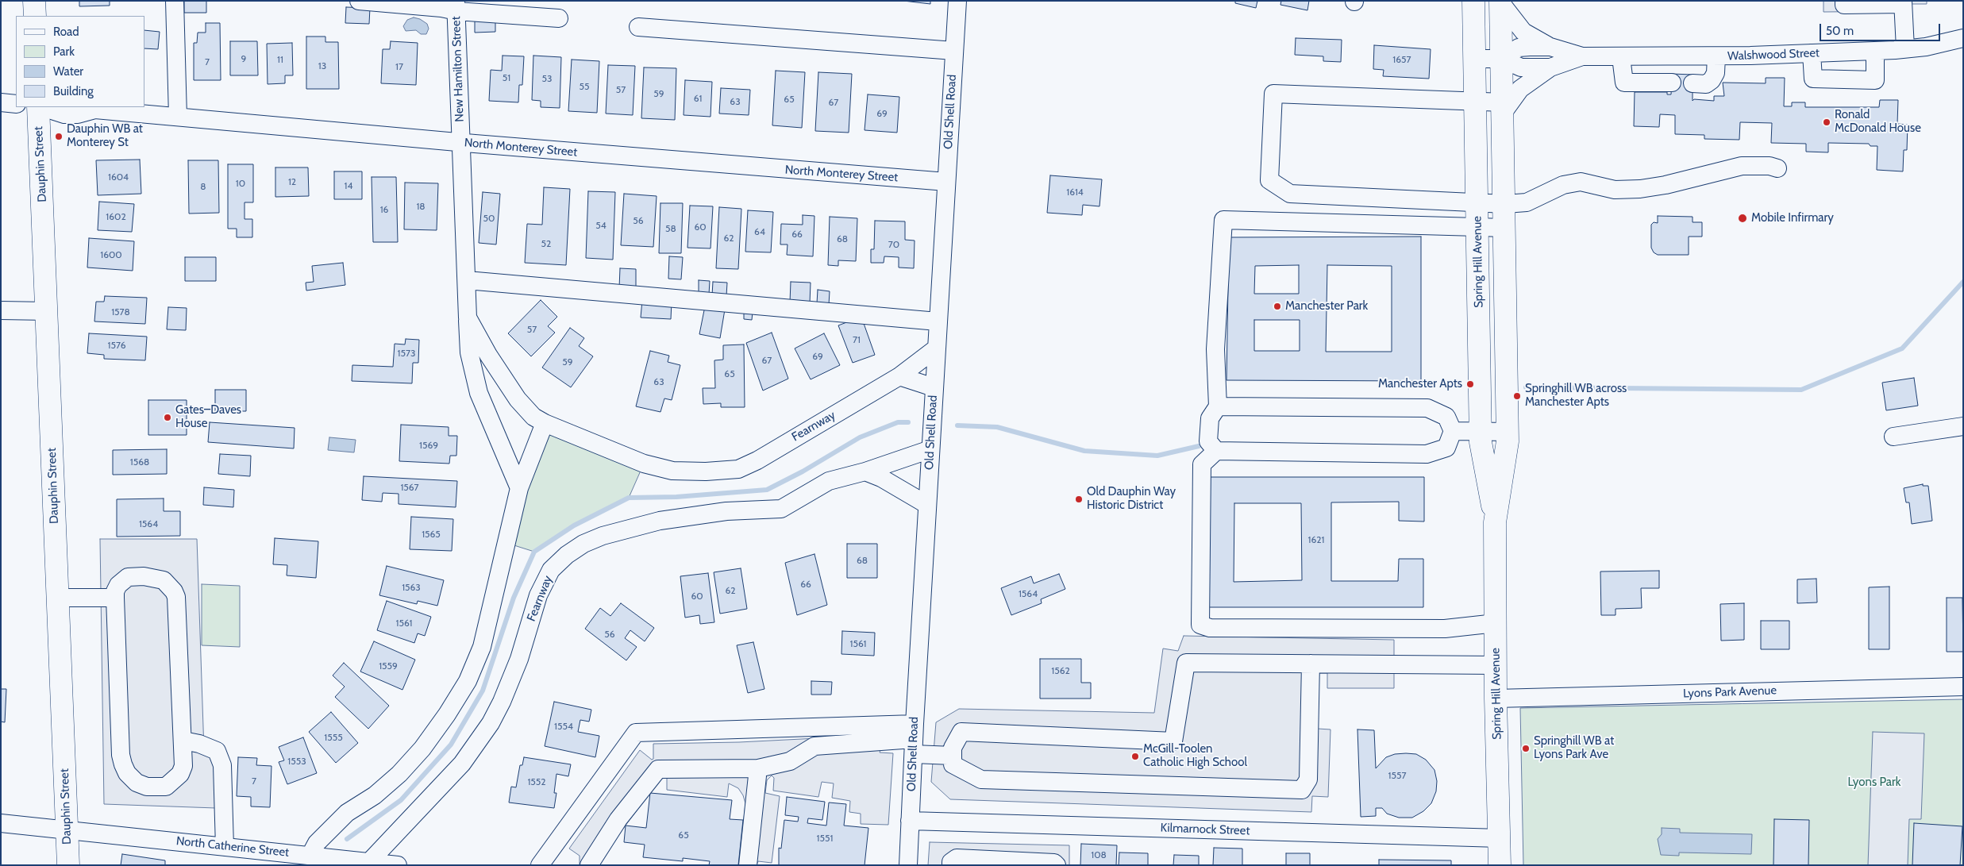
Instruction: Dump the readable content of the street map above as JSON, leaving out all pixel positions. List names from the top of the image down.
{
  "streets": {
    "main road": ["Dauphin Street", "Spring Hill Avenue"],
    "street": [
      "Walshwood Street",
      "New Hamilton Street",
      "Old Shell Road",
      "North Monterey Street",
      "Fearnway",
      "Lyons Park Avenue",
      "Kilmarnock Street",
      "North Catherine Street"
    ]
  },
  "crossings": [
    ["Walshwood Street", "Spring Hill Avenue"],
    ["New Hamilton Street", "North Monterey Street"],
    ["New Hamilton Street", "Fearnway"],
    ["Old Shell Road", "North Monterey Street"],
    ["Old Shell Road", "Fearnway"],
    ["Old Shell Road", "Kilmarnock Street"],
    ["Dauphin Street", "North Catherine Street"],
    ["Spring Hill Avenue", "Lyons Park Avenue"],
    ["Spring Hill Avenue", "Kilmarnock Street"],
    ["Fearnway", "North Catherine Street"]
  ],
  "parks": ["Lyons Park"],
  "places": [
    "Ronald McDonald House",
    "Dauphin WB at Monterey St",
    "Mobile Infirmary",
    "Manchester Park",
    "Manchester Apts",
    "Springhill WB across Manchester Apts",
    "Gates–Daves House",
    "Old Dauphin Way Historic District",
    "Springhill WB at Lyons Park Ave",
    "McGill-Toolen Catholic High School"
  ],
  "house_numbers": [
    "9",
    "11",
    "1657",
    "7",
    "13",
    "17",
    "51",
    "53",
    "55",
    "57",
    "59",
    "61",
    "65",
    "63",
    "67",
    "69",
    "1604",
    "12",
    "10",
    "14",
    "8",
    "1614",
    "18",
    "16",
    "1602",
    "50",
    "56",
    "54",
    "60",
    "58",
    "64",
    "66",
    "62",
    "68",
    "52",
    "70",
    "1600",
    "1578",
    "57",
    "71",
    "1576",
    "1573",
    "69",
    "67",
    "59",
    "65",
    "63",
    "1569",
    "1568",
    "1567",
    "1564",
    "1565",
    "1621",
    "68",
    "66",
    "1563",
    "62",
    "1564",
    "60",
    "1561",
    "56",
    "1561",
    "1559",
    "1562",
    "1554",
    "1555",
    "1553",
    "1557",
    "7",
    "1552",
    "65",
    "1551",
    "108"
  ],
  "legend": [
    "Road",
    "Park",
    "Water",
    "Building"
  ],
  "scale_bar": "50 m"
}
